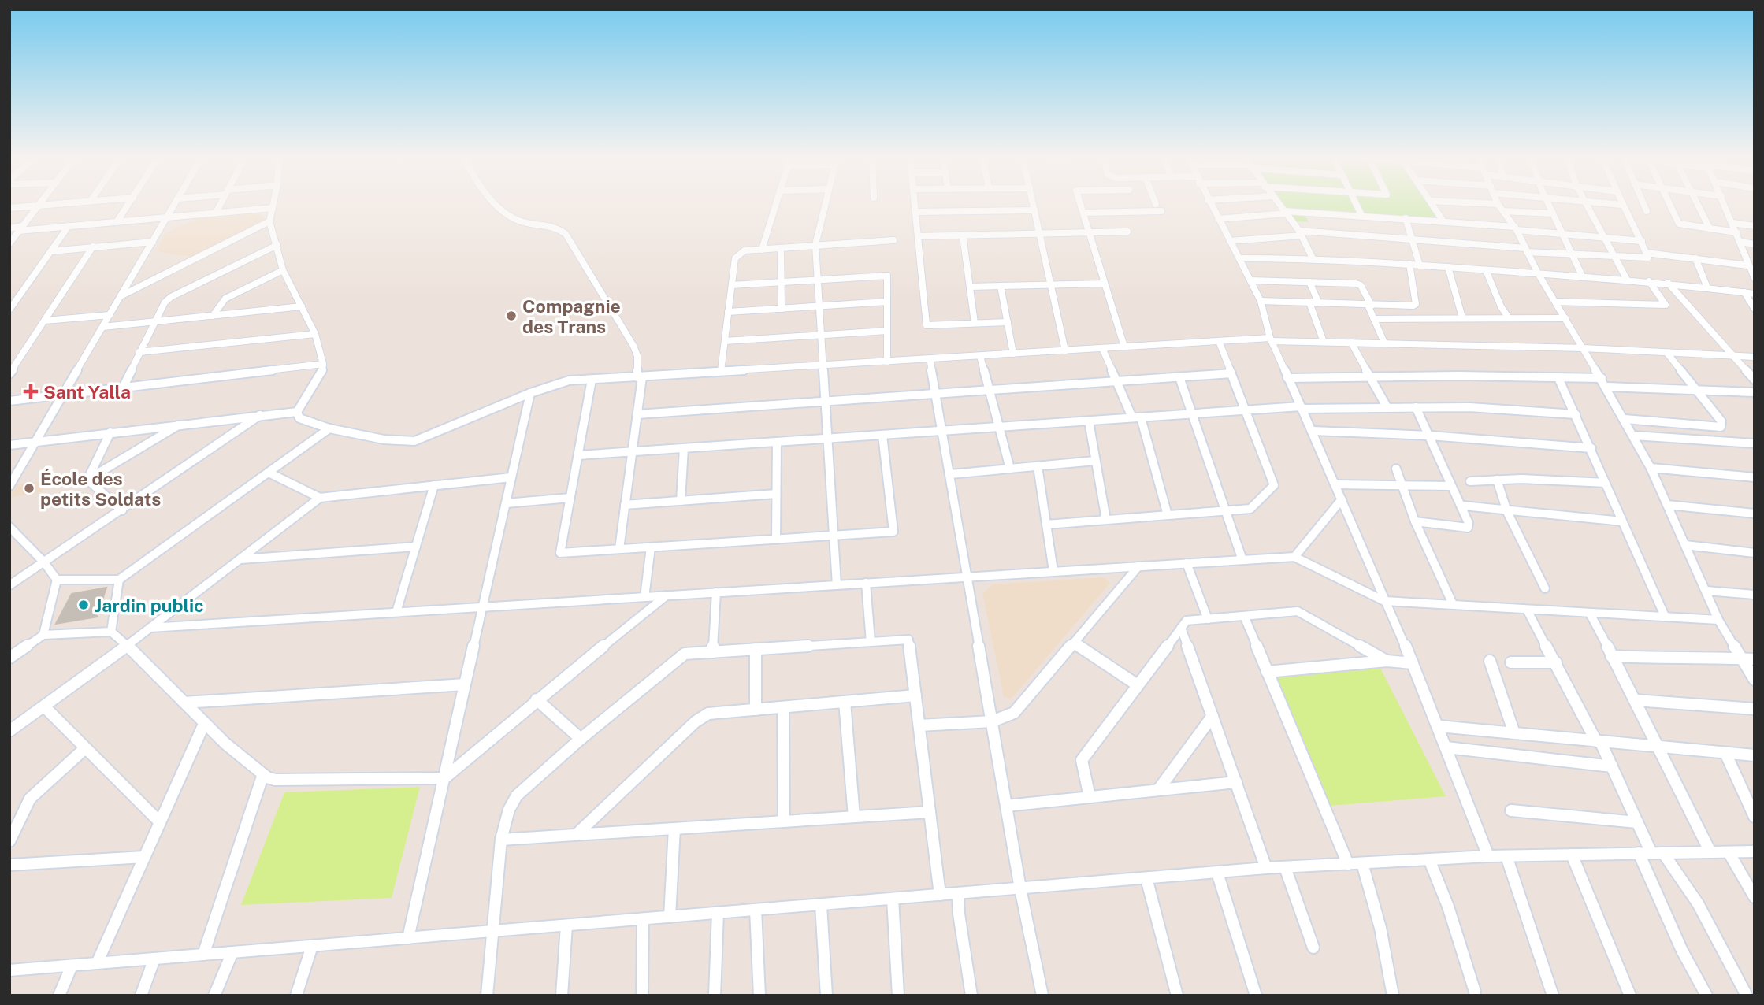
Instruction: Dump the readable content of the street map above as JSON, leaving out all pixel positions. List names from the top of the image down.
{
  "places": {
    "other": ["Compagnie des Trans", "École des petits Soldats", "Jardin public"],
    "health": ["Sant Yalla"]
  }
}
